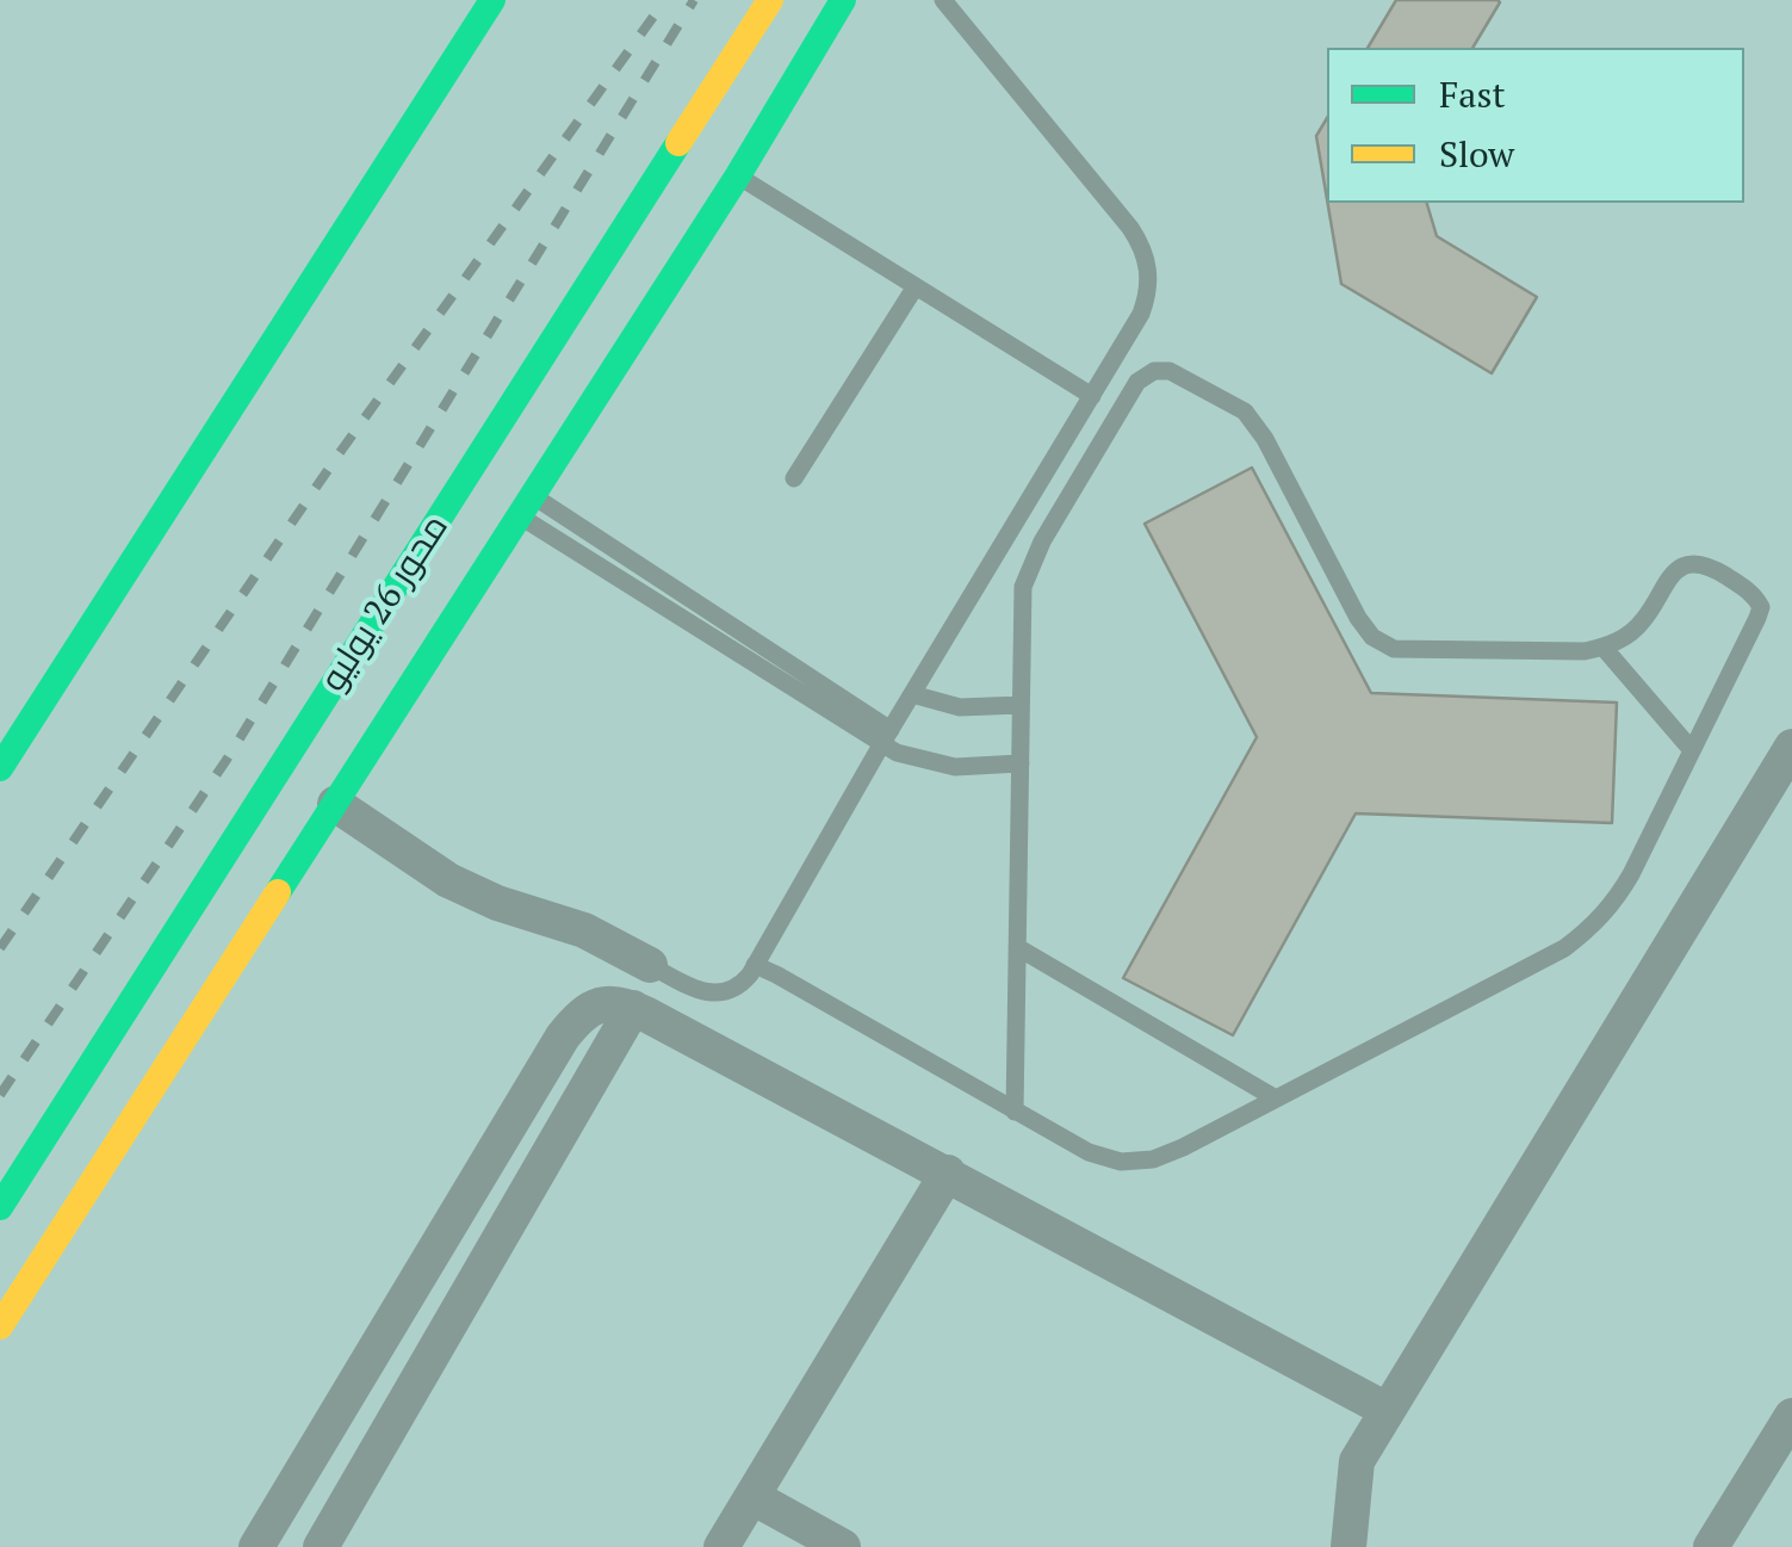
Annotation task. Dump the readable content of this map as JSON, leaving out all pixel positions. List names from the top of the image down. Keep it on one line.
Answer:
{"streets":{"main road":["محور 26 يوليو"]},"legend":["Fast","Slow"]}
